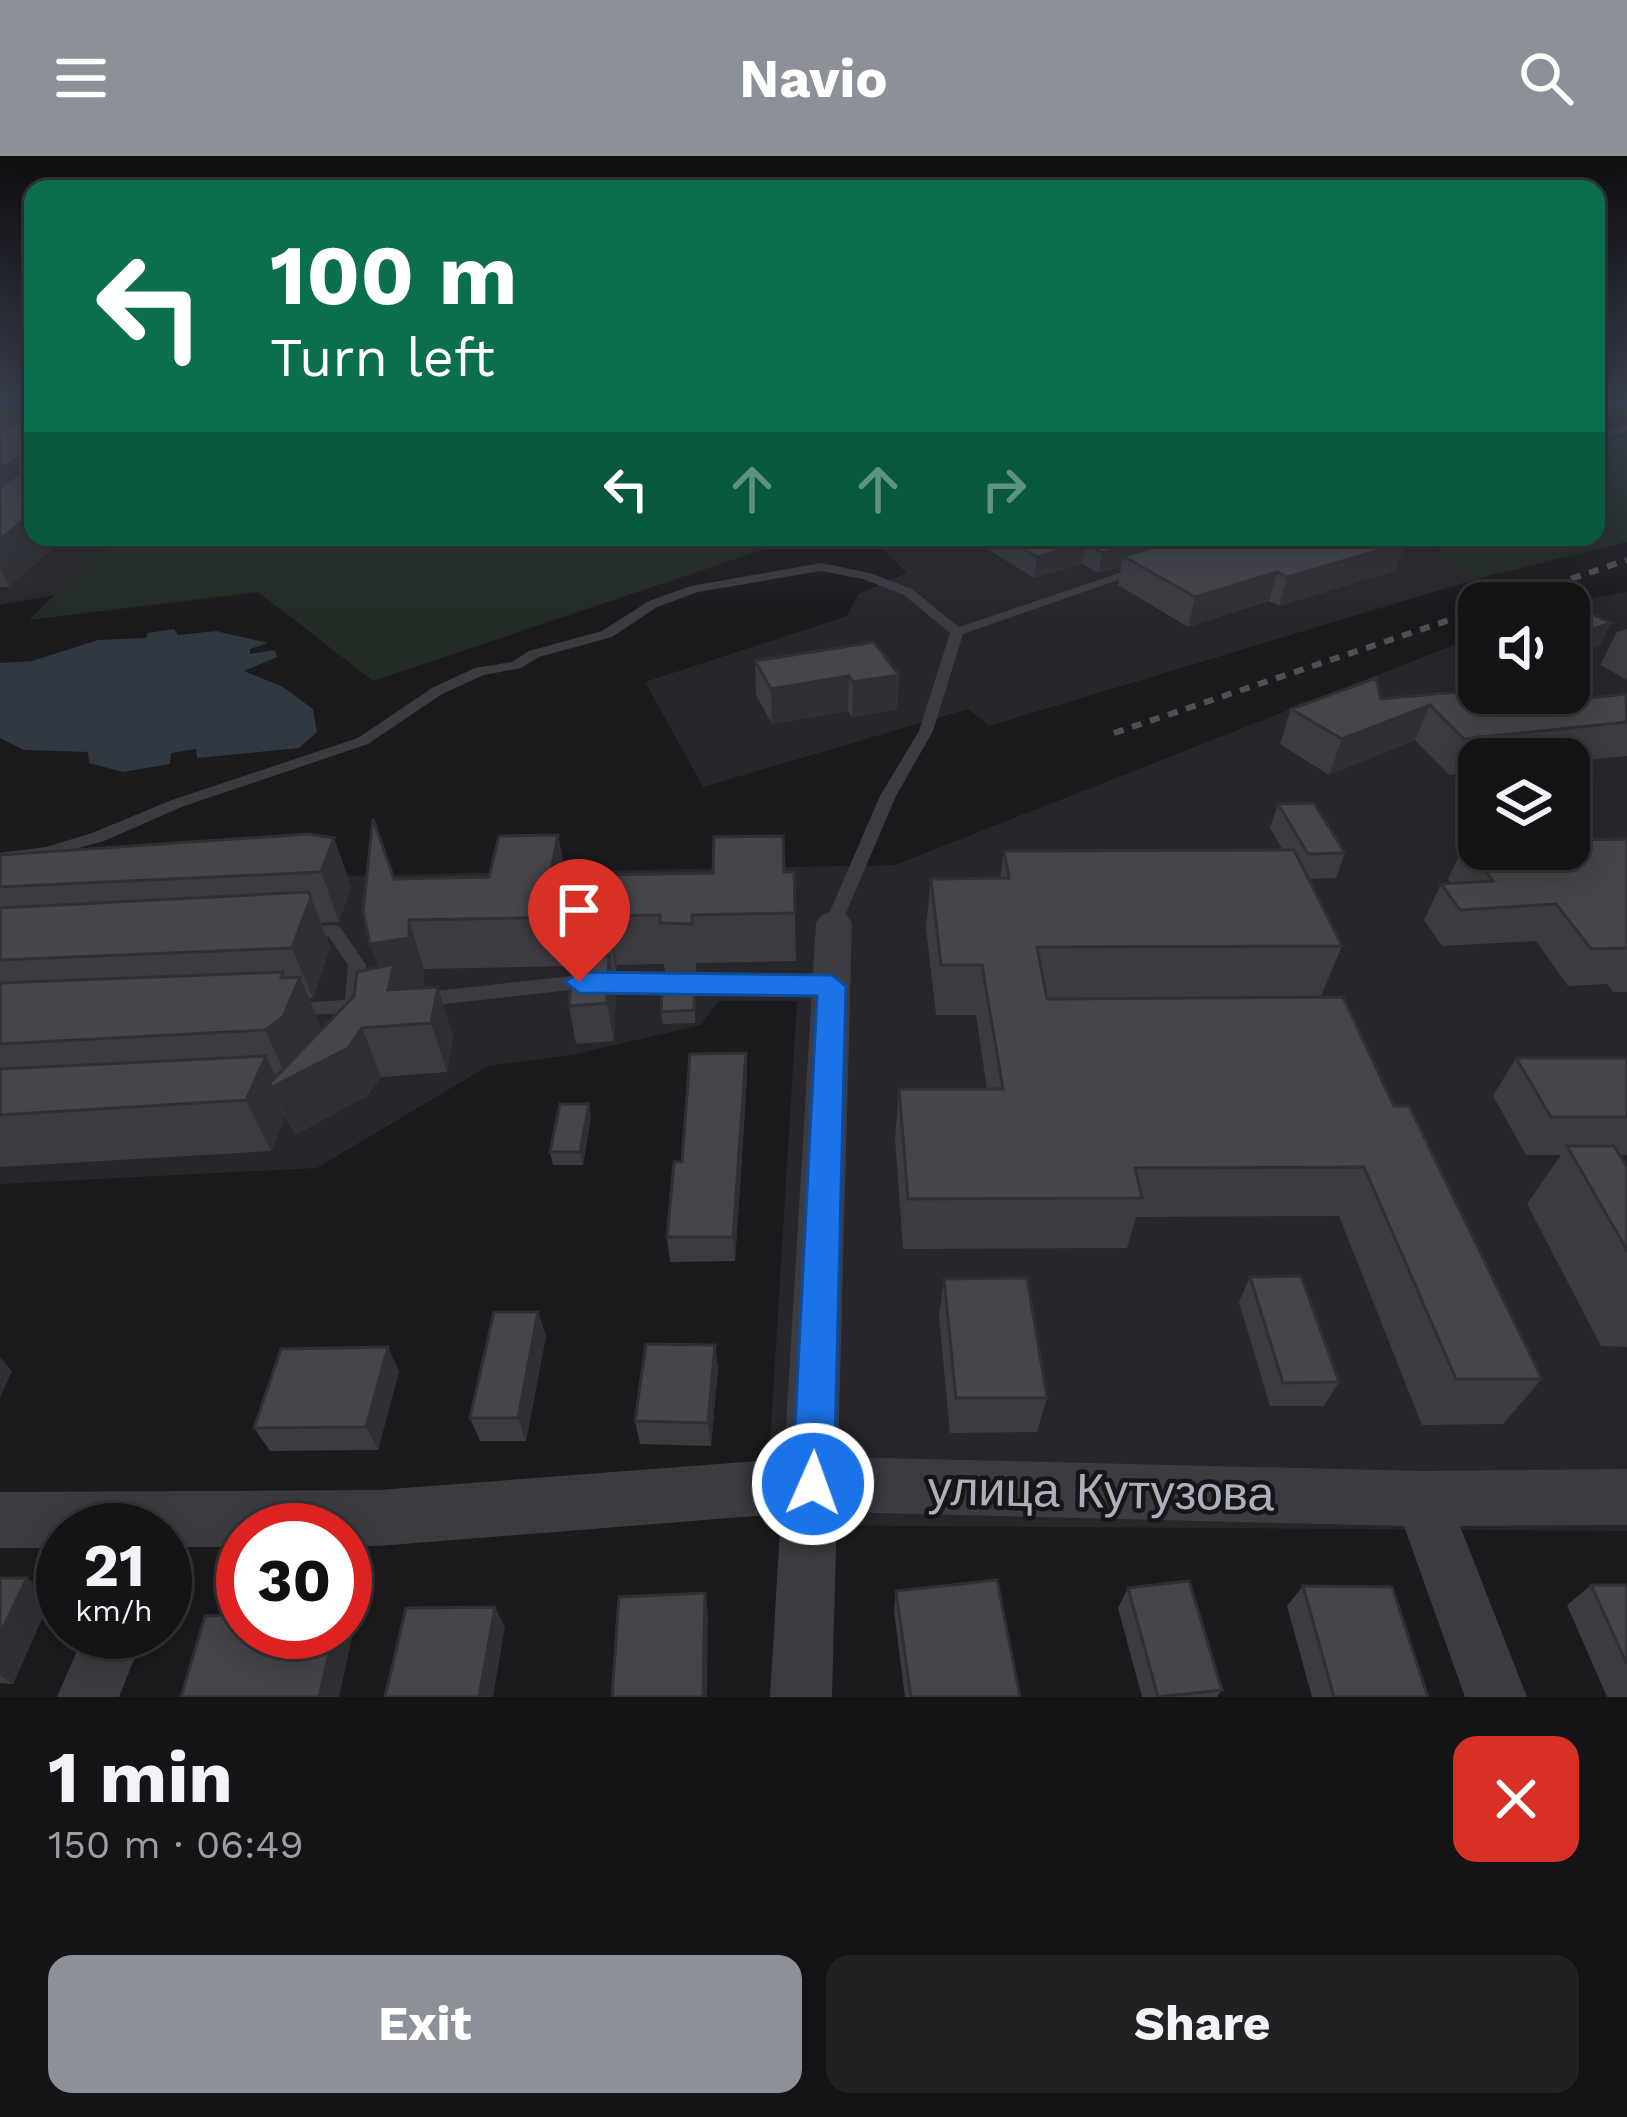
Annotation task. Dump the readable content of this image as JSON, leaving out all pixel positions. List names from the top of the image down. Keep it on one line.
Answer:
{"streets":{"street":["улица Кутузова"]},"page":{"header":"Navio","turn":["100 m","Turn left"],"speed":"21 km/h","limit":"30","heading":["1 min","150 m · 06:49"],"buttons":["Exit","Share"]}}
